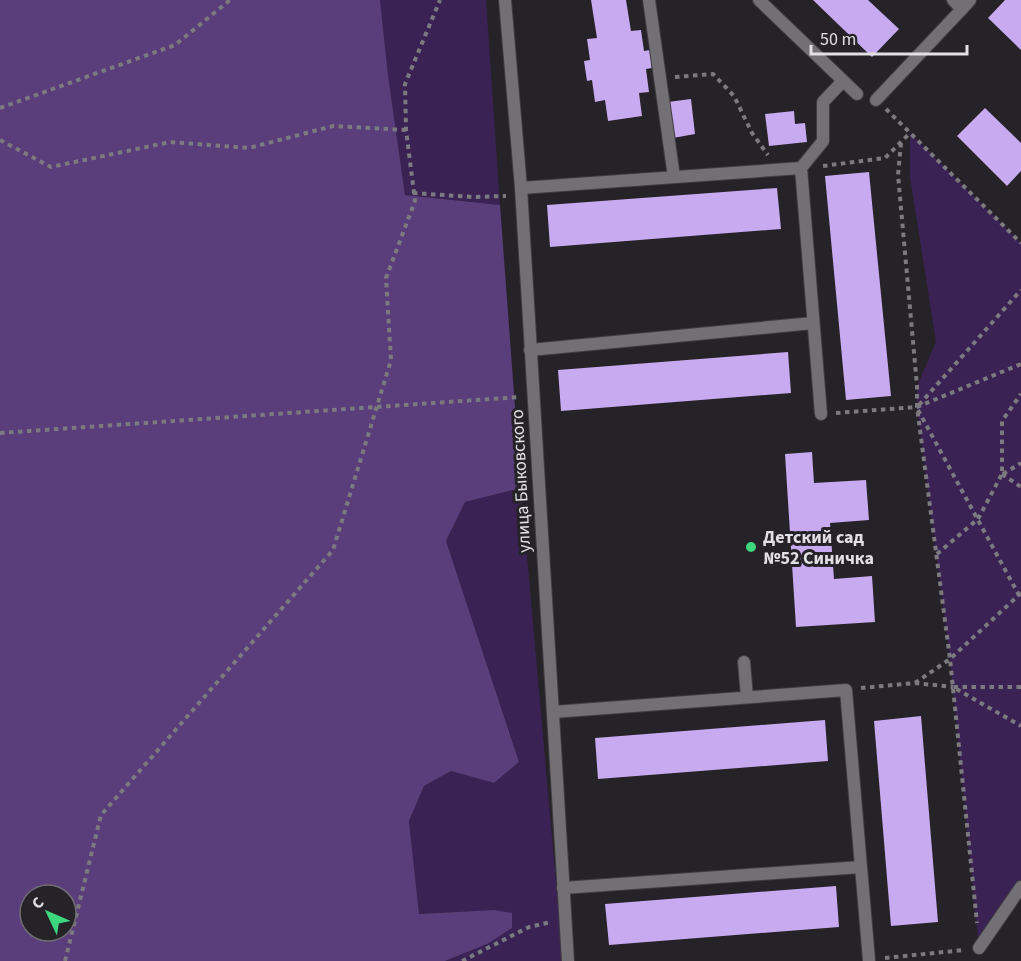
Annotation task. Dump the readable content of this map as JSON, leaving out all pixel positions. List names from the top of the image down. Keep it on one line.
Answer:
{"streets":{"street":["улица Быковского"]},"places":["Детский сад №52 Синичка"],"scale_bar":"50 m","north":"top left"}
